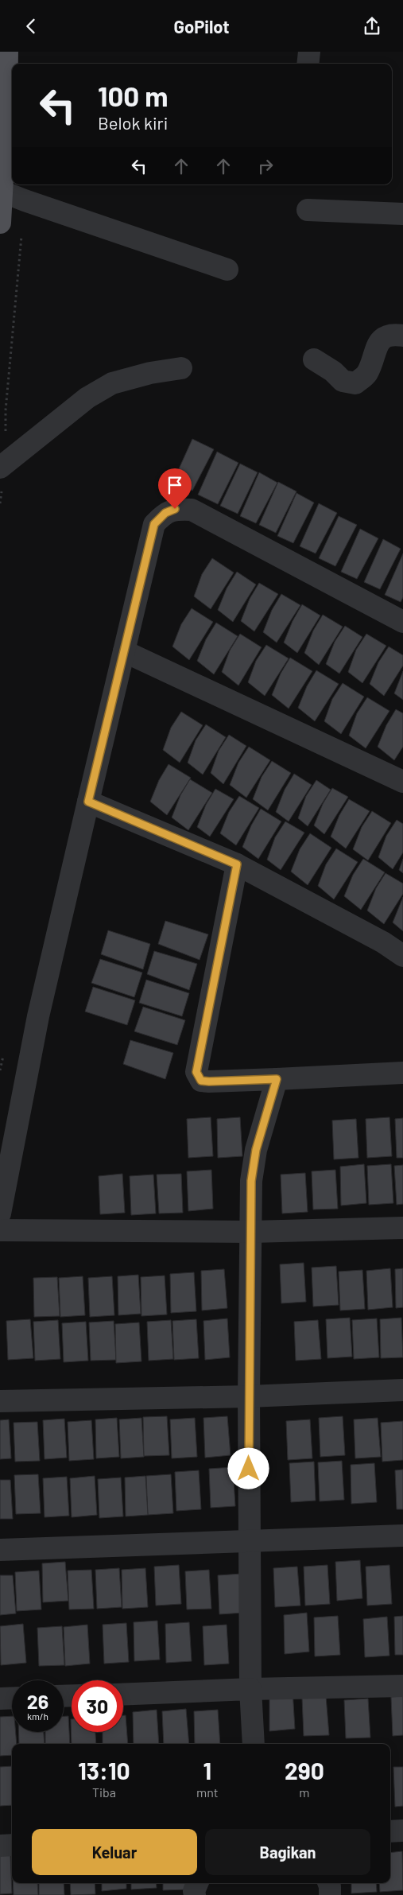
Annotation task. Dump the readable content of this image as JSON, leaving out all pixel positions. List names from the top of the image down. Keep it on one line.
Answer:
{"page":{"header":"GoPilot","turn":["100 m","Belok kiri"],"speed":"26 km/h","limit":"30","eta":["13:10","Tiba","1","mnt","290","m"],"buttons":["Keluar","Bagikan"]}}
